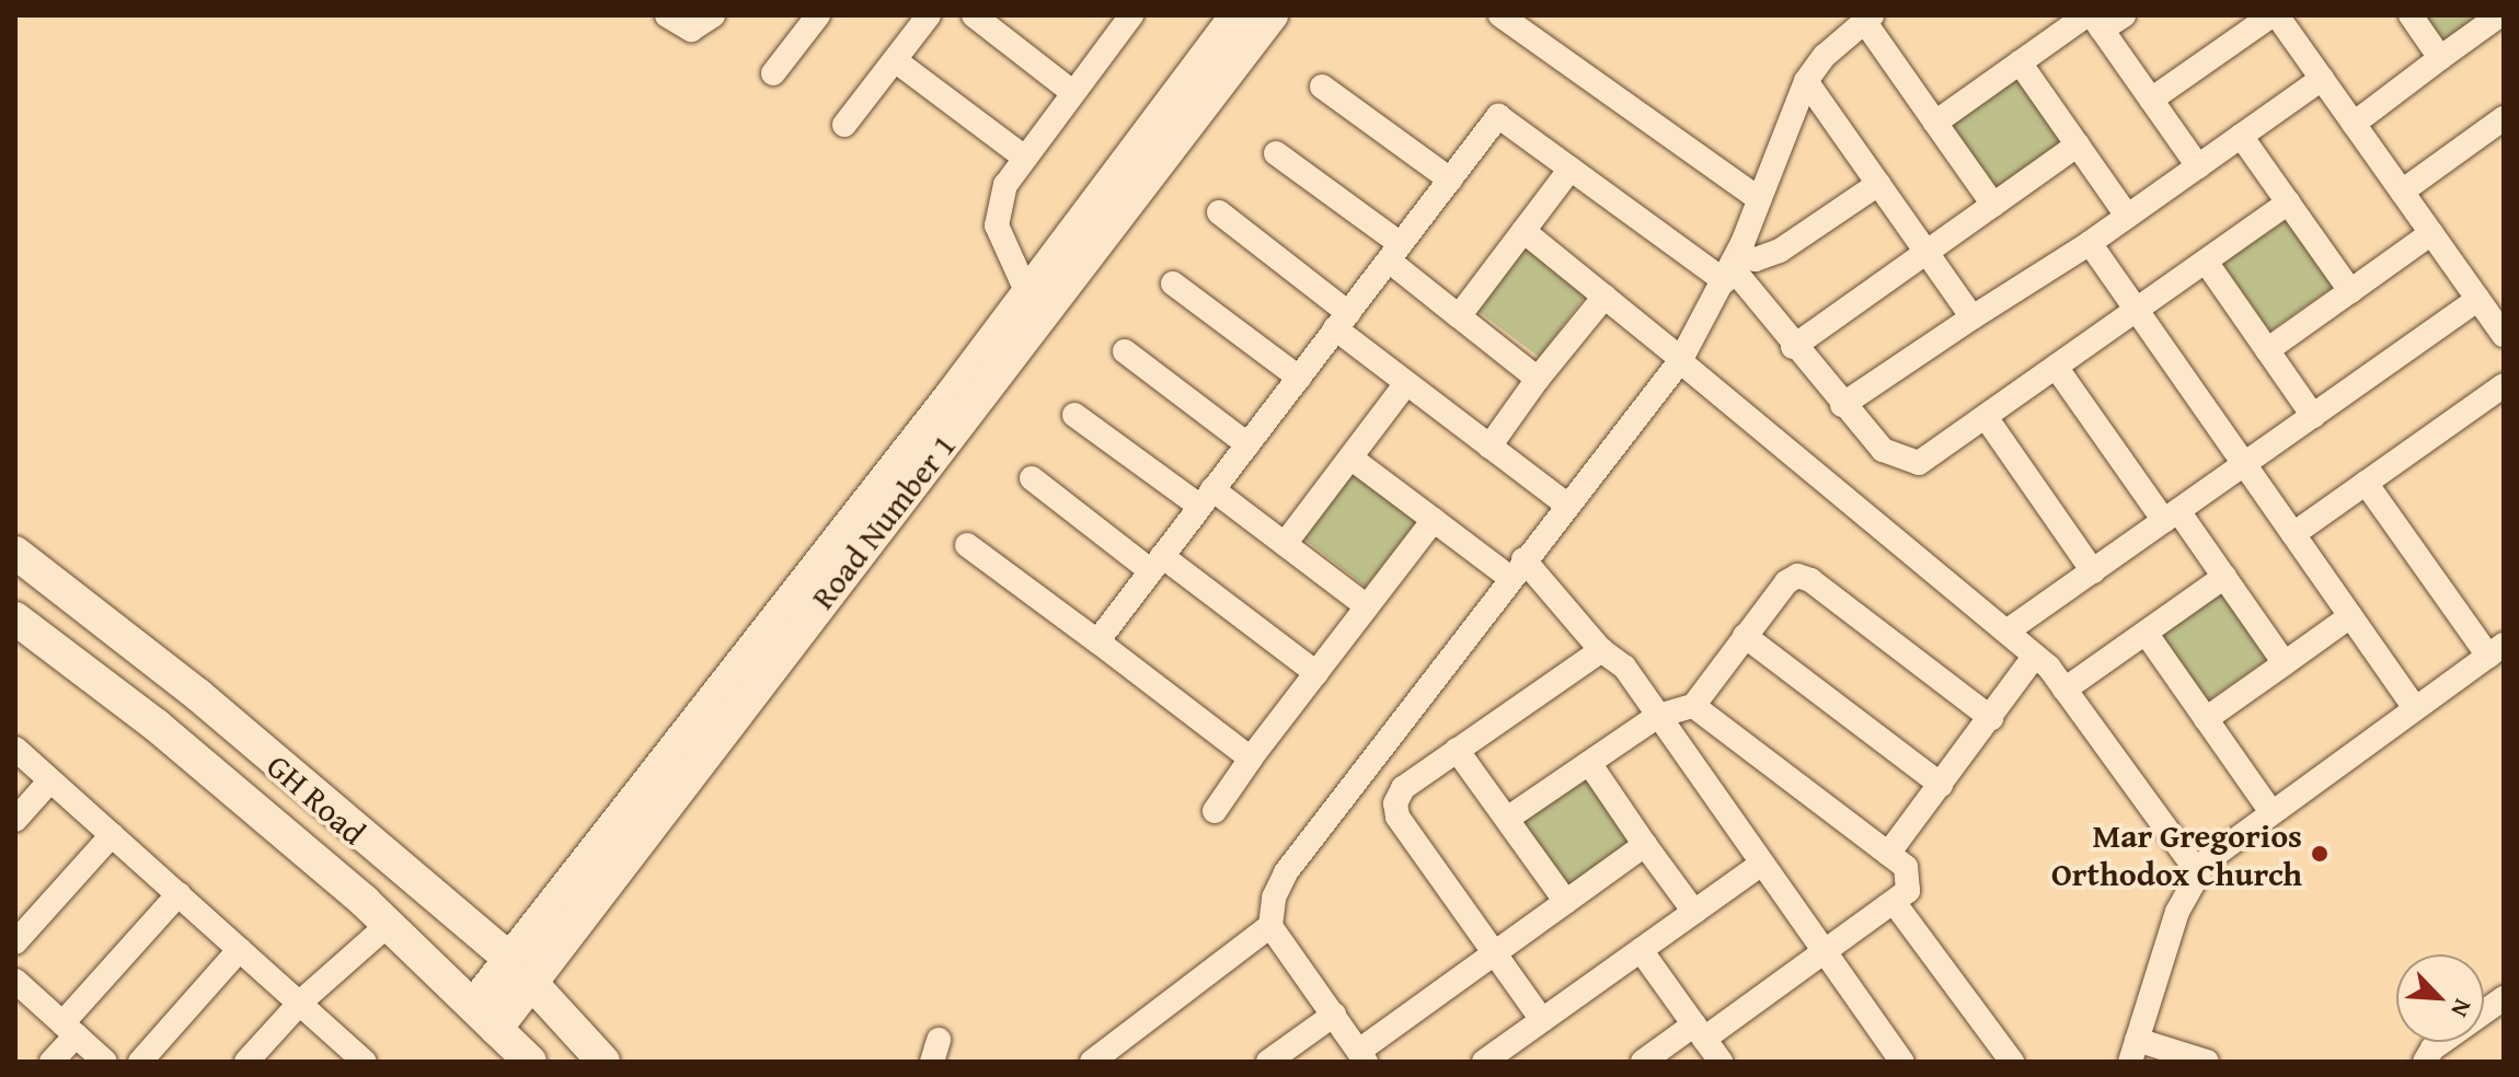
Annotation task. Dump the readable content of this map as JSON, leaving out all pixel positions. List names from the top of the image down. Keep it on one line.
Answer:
{"streets":{"street":["Road Number 1","GH Road"]},"crossings":[["Road Number 1","GH Road"]],"places":["Mar Gregorios Orthodox Church"],"north":"bottom right"}
